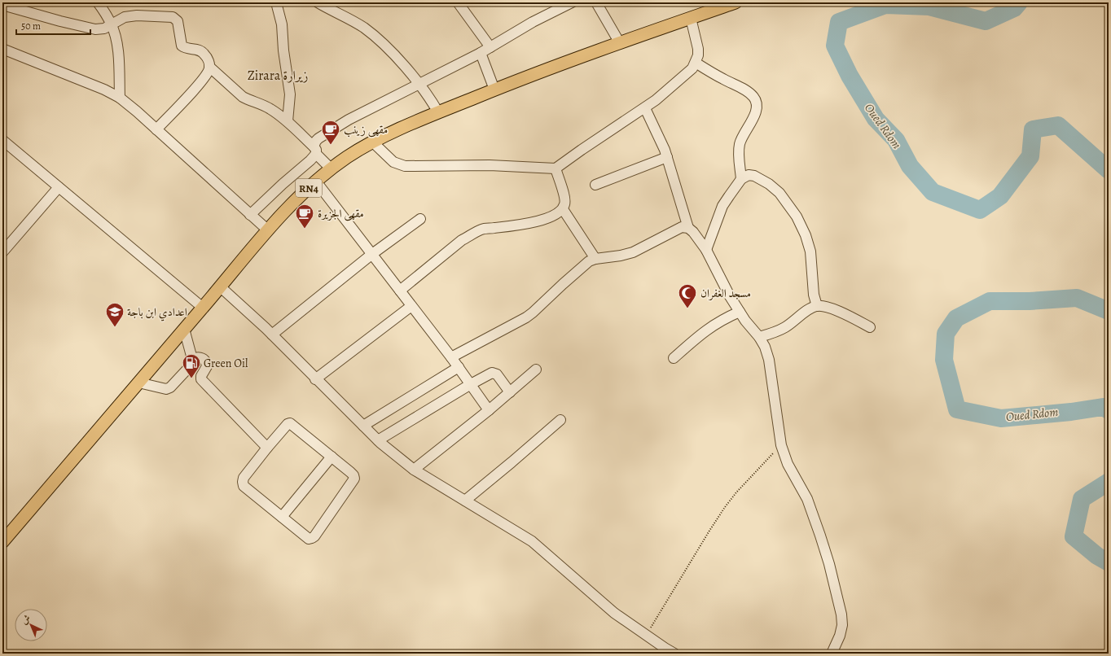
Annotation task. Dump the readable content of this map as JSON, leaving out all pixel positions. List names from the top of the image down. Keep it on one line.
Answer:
{"streets":{"main road":["RN4"]},"districts":["Zirara زيرارة"],"water":["Oued Rdom"],"places":{"cafe":["مقهى زينب","مقهى الجزيرة"],"mosque":["مسجد الغفران"],"school or university":["اعدادي ابن باجة"],"fuel station":["Green Oil"]},"scale_bar":"50 m","north":"top left"}
